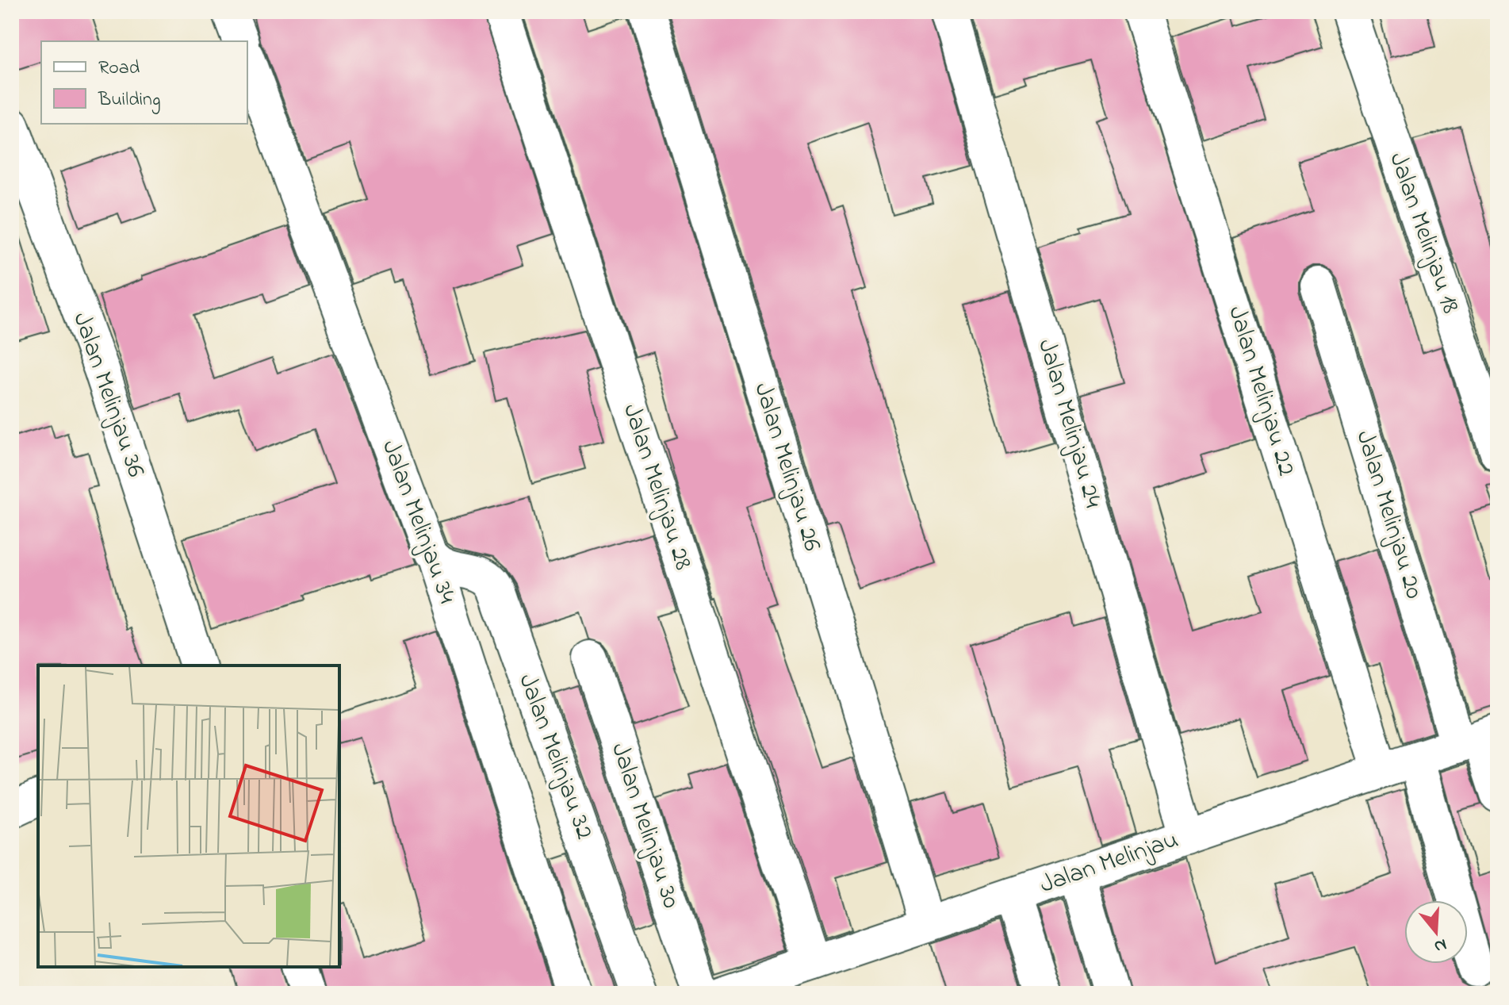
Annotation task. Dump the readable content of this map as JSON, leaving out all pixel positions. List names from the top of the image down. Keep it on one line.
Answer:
{"streets":{"street":["Jalan Melinjau 18","Jalan Melinjau 22","Jalan Melinjau 36","Jalan Melinjau 24","Jalan Melinjau 26","Jalan Melinjau 28","Jalan Melinjau 20","Jalan Melinjau 34","Jalan Melinjau 32","Jalan Melinjau 30","Jalan Melinjau"]},"crossings":[["Jalan Melinjau 22","Jalan Melinjau"],["Jalan Melinjau 24","Jalan Melinjau"],["Jalan Melinjau 26","Jalan Melinjau"],["Jalan Melinjau 28","Jalan Melinjau"],["Jalan Melinjau 20","Jalan Melinjau"],["Jalan Melinjau 34","Jalan Melinjau 32"]],"legend":["Road","Building"],"north":"bottom"}
